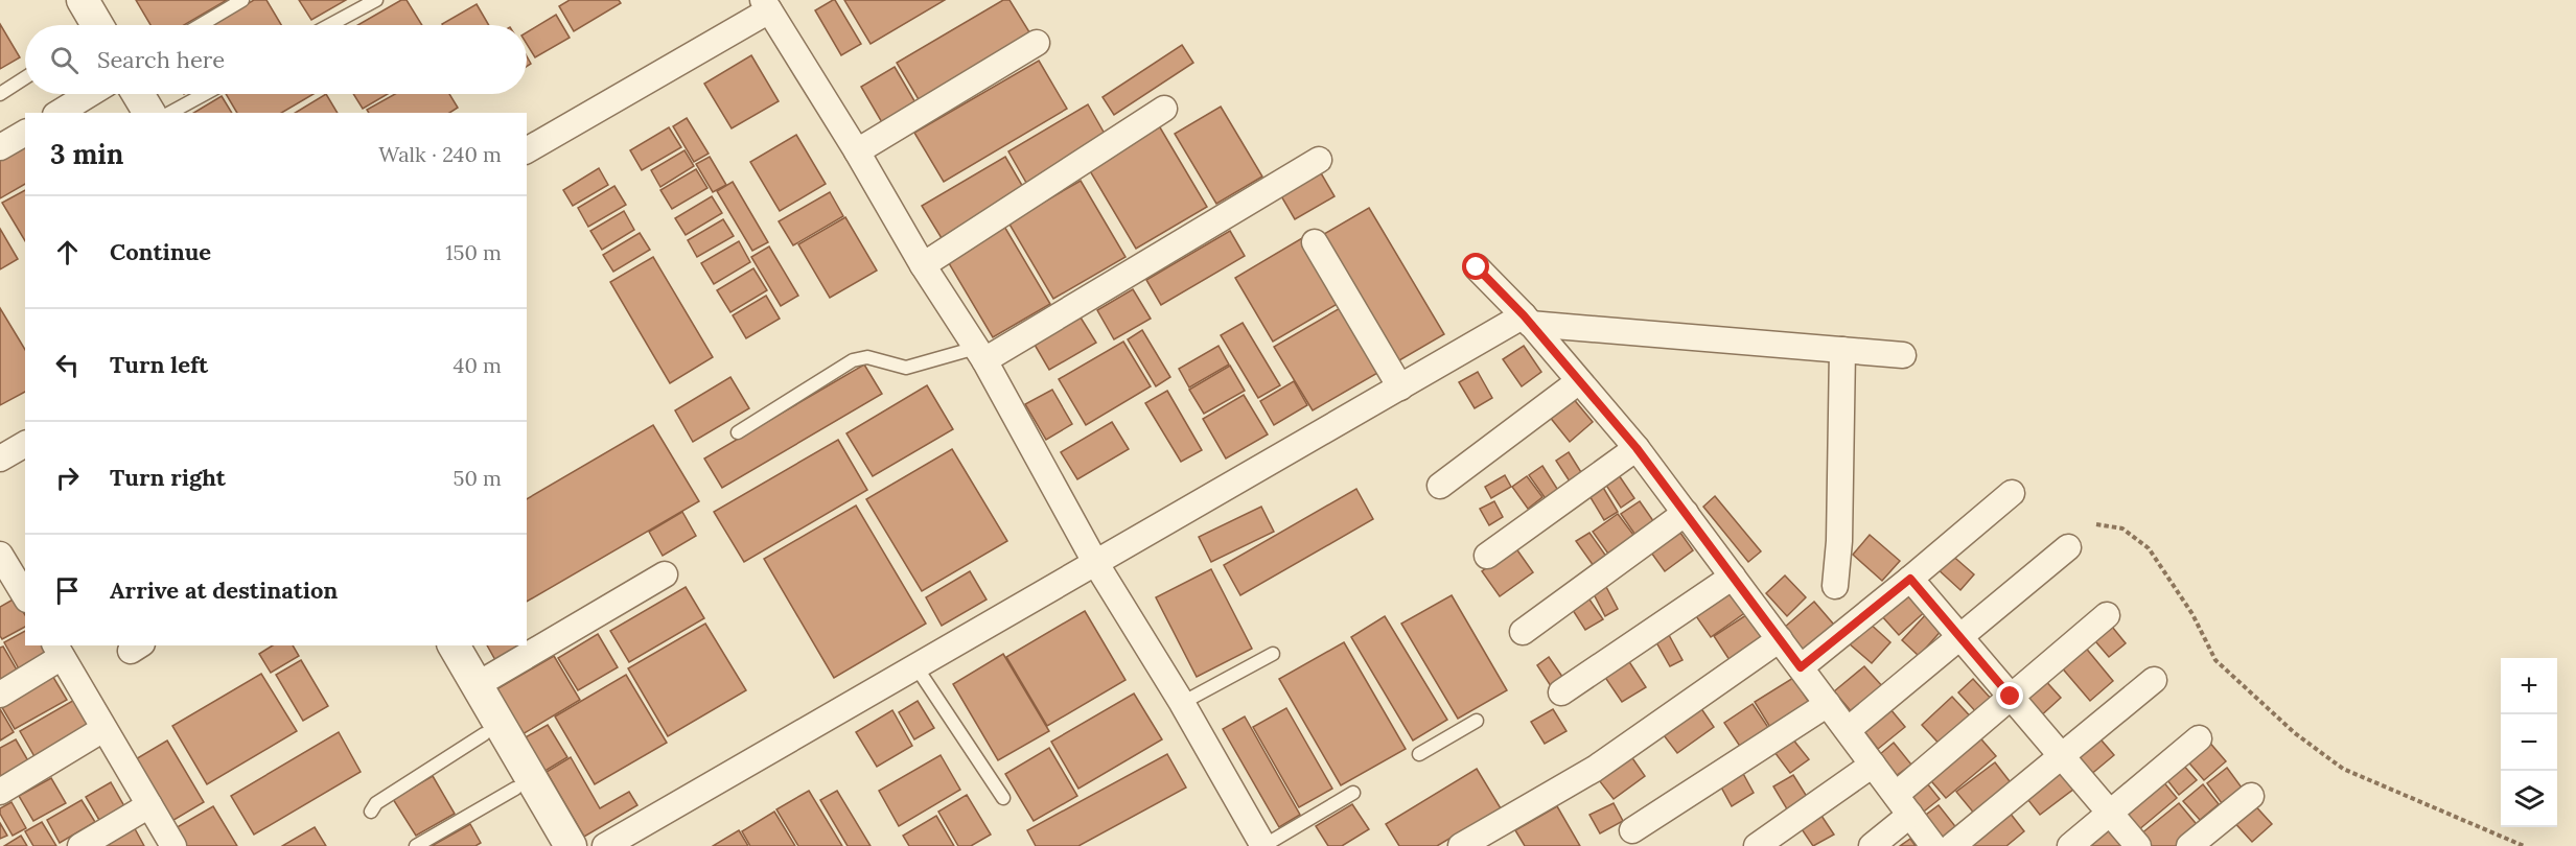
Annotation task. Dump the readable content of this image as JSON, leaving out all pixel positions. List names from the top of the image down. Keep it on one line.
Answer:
{"page":{"search":"Search here","heading":["3 min","Walk · 240 m"],"list":[["Continue","150 m"],["Turn left","40 m"],["Turn right","50 m"],"Arrive at destination"],"map_buttons":["+","−"]}}
